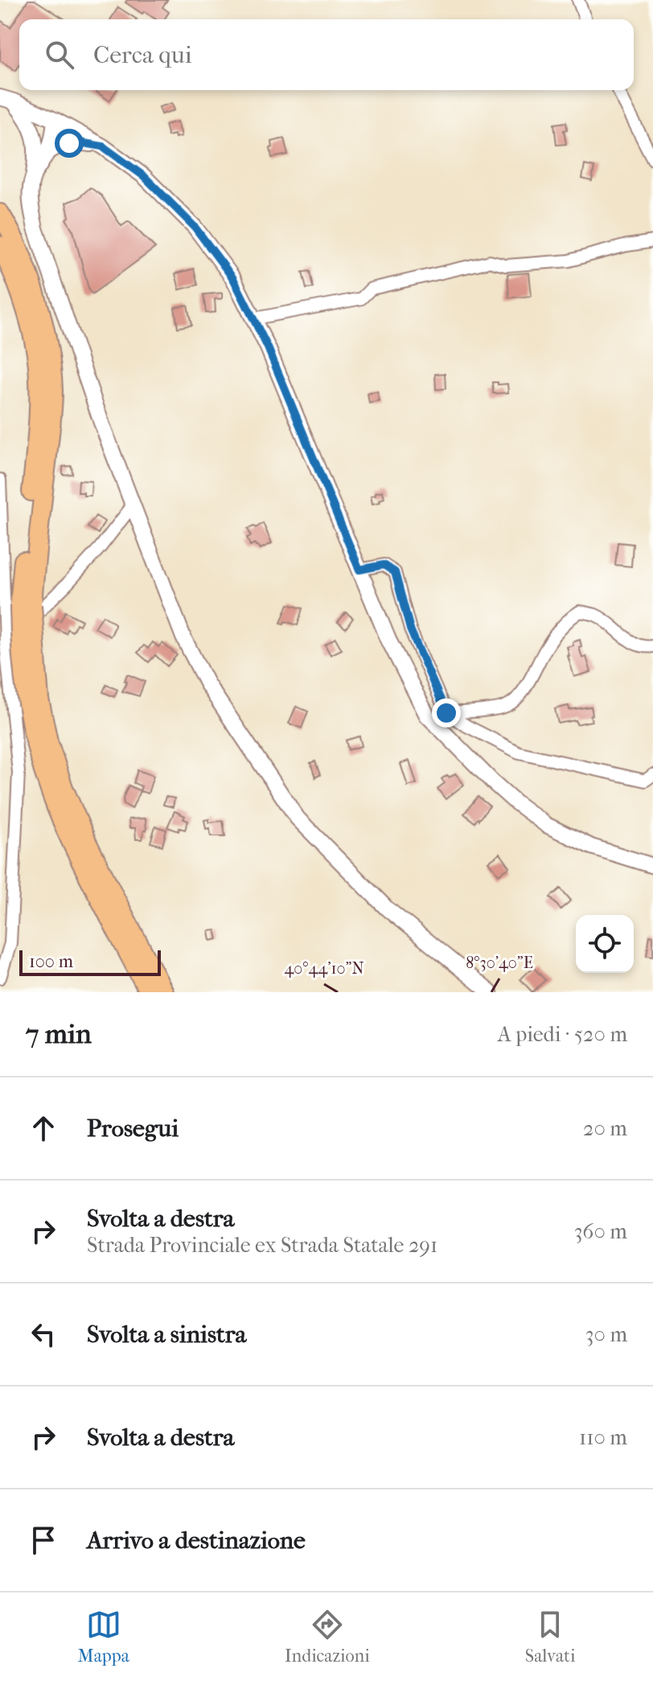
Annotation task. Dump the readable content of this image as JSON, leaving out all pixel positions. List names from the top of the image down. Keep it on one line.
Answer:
{"scale_bar":"100 m","page":{"search":"Cerca qui","scale":"100 m","heading":["7 min","A piedi · 520 m"],"list":[["Prosegui","20 m"],["Svolta a destra","Strada Provinciale ex Strada Statale 291","360 m"],["Svolta a sinistra","30 m"],["Svolta a destra","110 m"],"Arrivo a destinazione"],"nav":["Mappa","Indicazioni","Salvati"]},"coordinates":["8°30'40\"E","40°44'10\"N"]}
